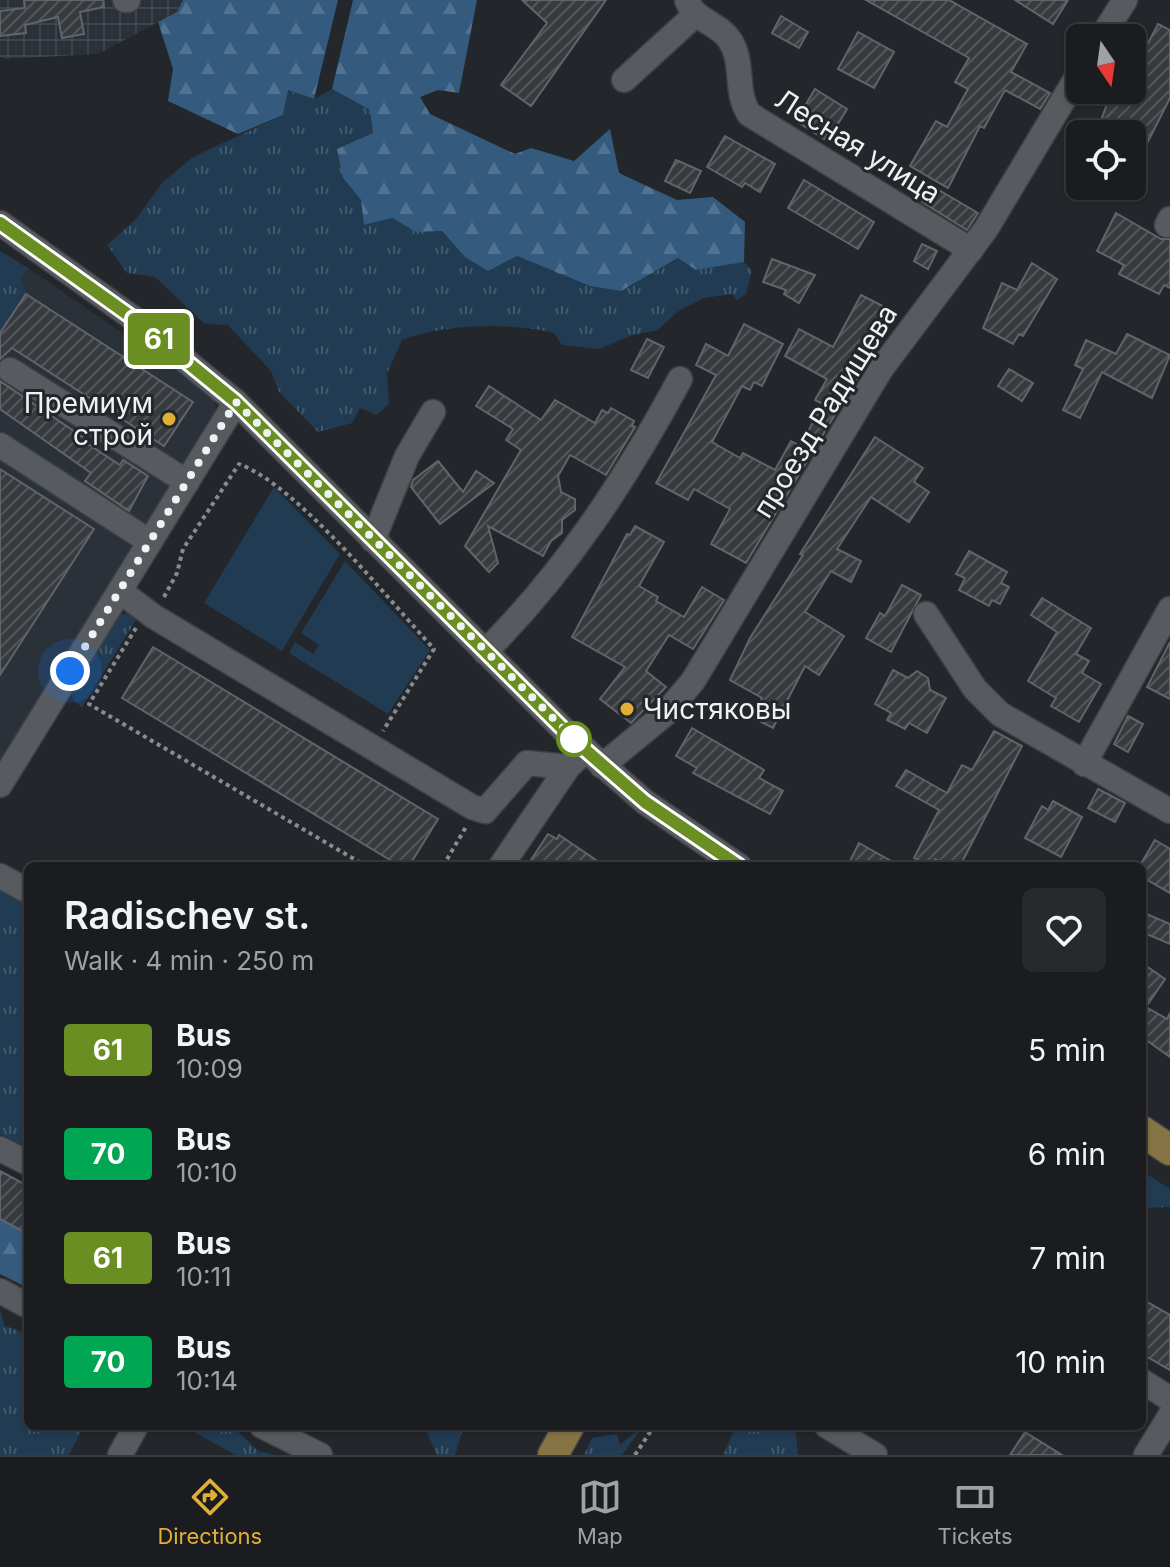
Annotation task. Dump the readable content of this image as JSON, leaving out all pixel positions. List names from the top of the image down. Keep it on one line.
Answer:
{"streets":{"street":["Лесная улица","проезд Радищева"]},"crossings":[["Лесная улица","проезд Радищева"]],"places":["Премиум строй","Чистяковы"],"lines":["bus line 61"],"north":"bottom","page":{"on_map":"61","heading":["Radischev st.","Walk · 4 min · 250 m"],"list":[{"mark":"61","name":"Bus","note":"10:09","value":"5 min"},{"mark":"70","name":"Bus","note":"10:10","value":"6 min"},{"mark":"61","name":"Bus","note":"10:11","value":"7 min"},{"mark":"70","name":"Bus","note":"10:14","value":"10 min"}],"tabs":["Directions","Map","Tickets"]}}
